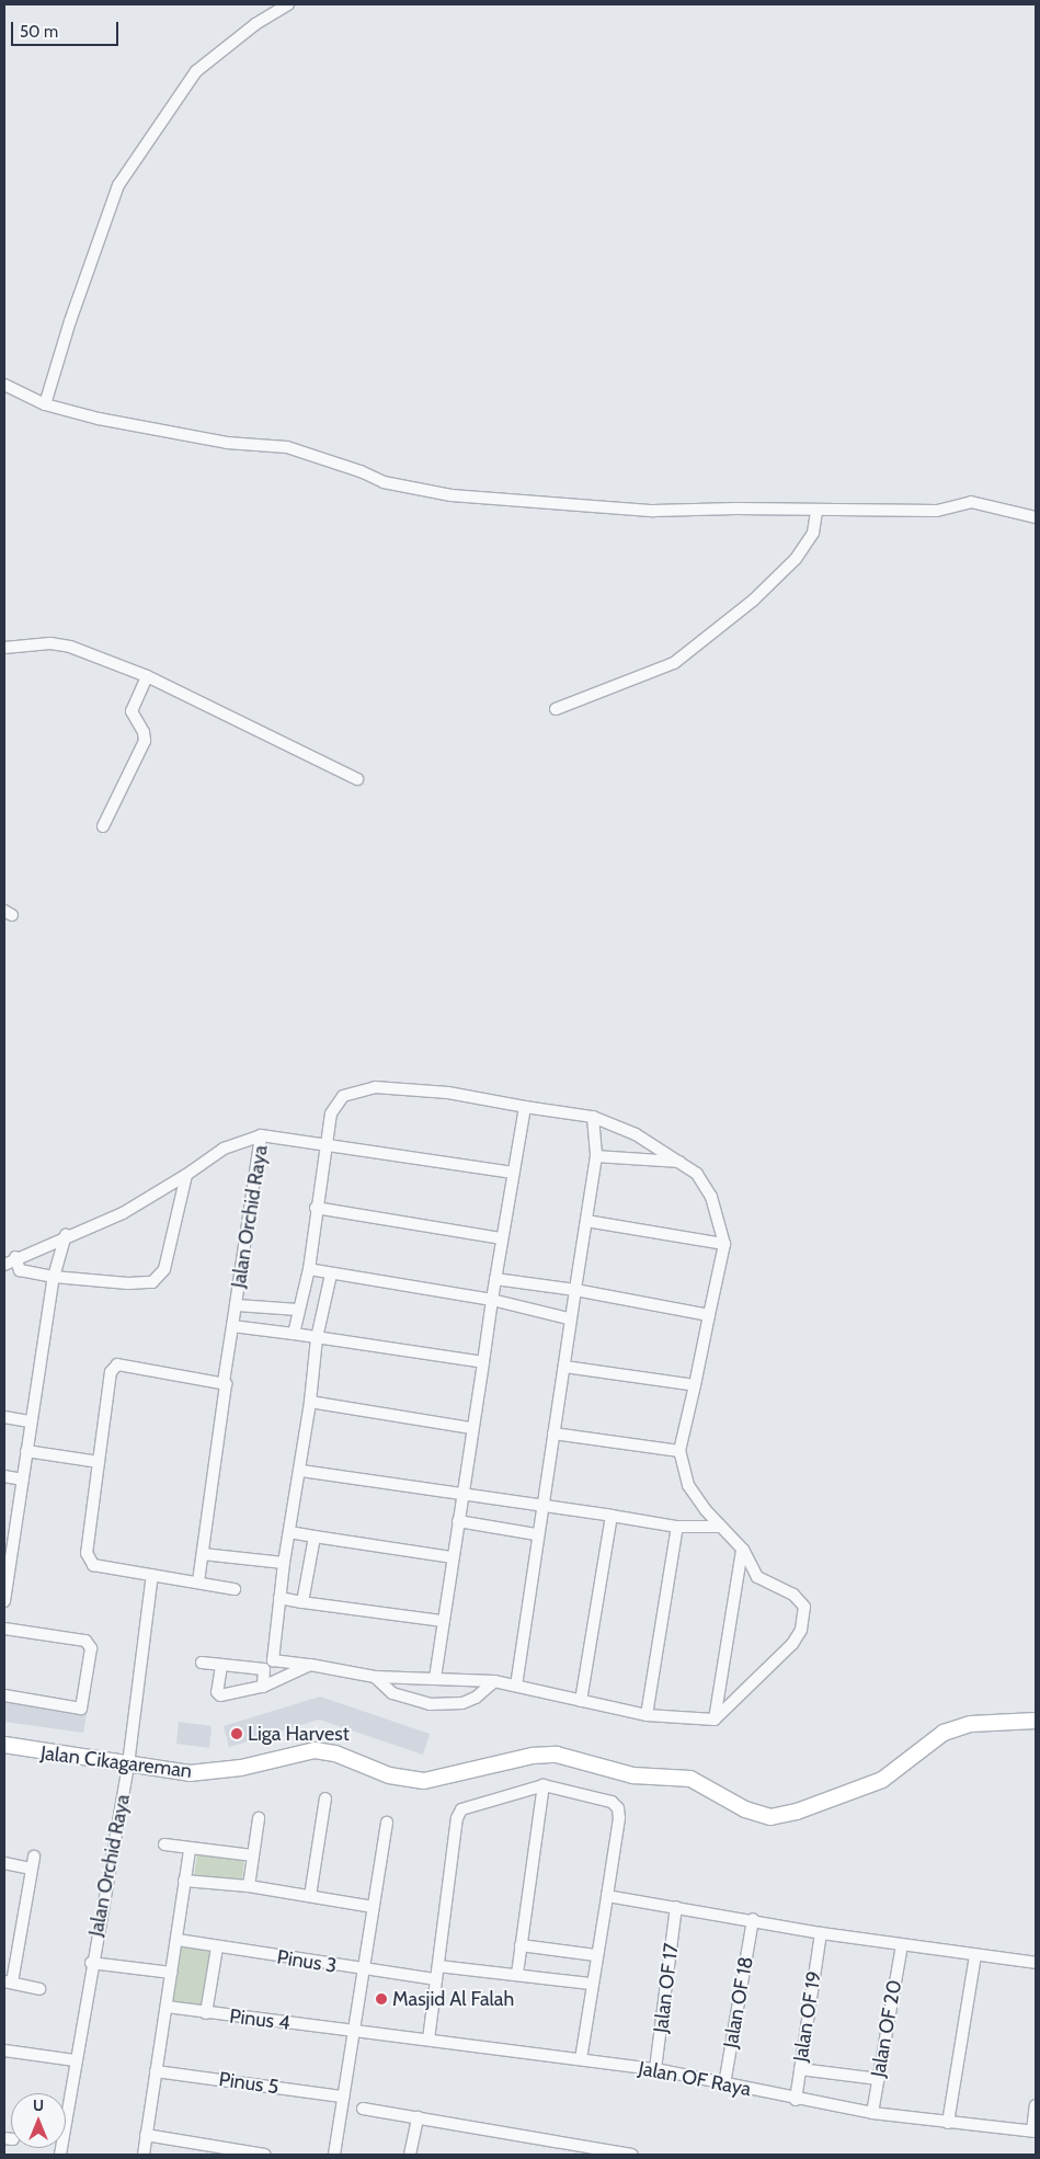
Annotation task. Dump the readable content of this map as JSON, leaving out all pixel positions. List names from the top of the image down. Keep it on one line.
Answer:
{"streets":{"street":["Jalan Orchid Raya","Jalan Cikagareman","Pinus 3","Jalan OF 17","Jalan OF 18","Jalan OF 19","Pinus 4","Jalan OF 20","Jalan OF Raya","Pinus 5"]},"crossings":[["Jalan Orchid Raya","Jalan Cikagareman"],["Jalan OF 17","Jalan OF Raya"],["Jalan OF 18","Jalan OF Raya"],["Jalan OF 19","Jalan OF Raya"],["Pinus 4","Jalan OF Raya"],["Jalan OF 20","Jalan OF Raya"]],"places":["Liga Harvest","Masjid Al Falah"],"scale_bar":"50 m","north":"top"}
